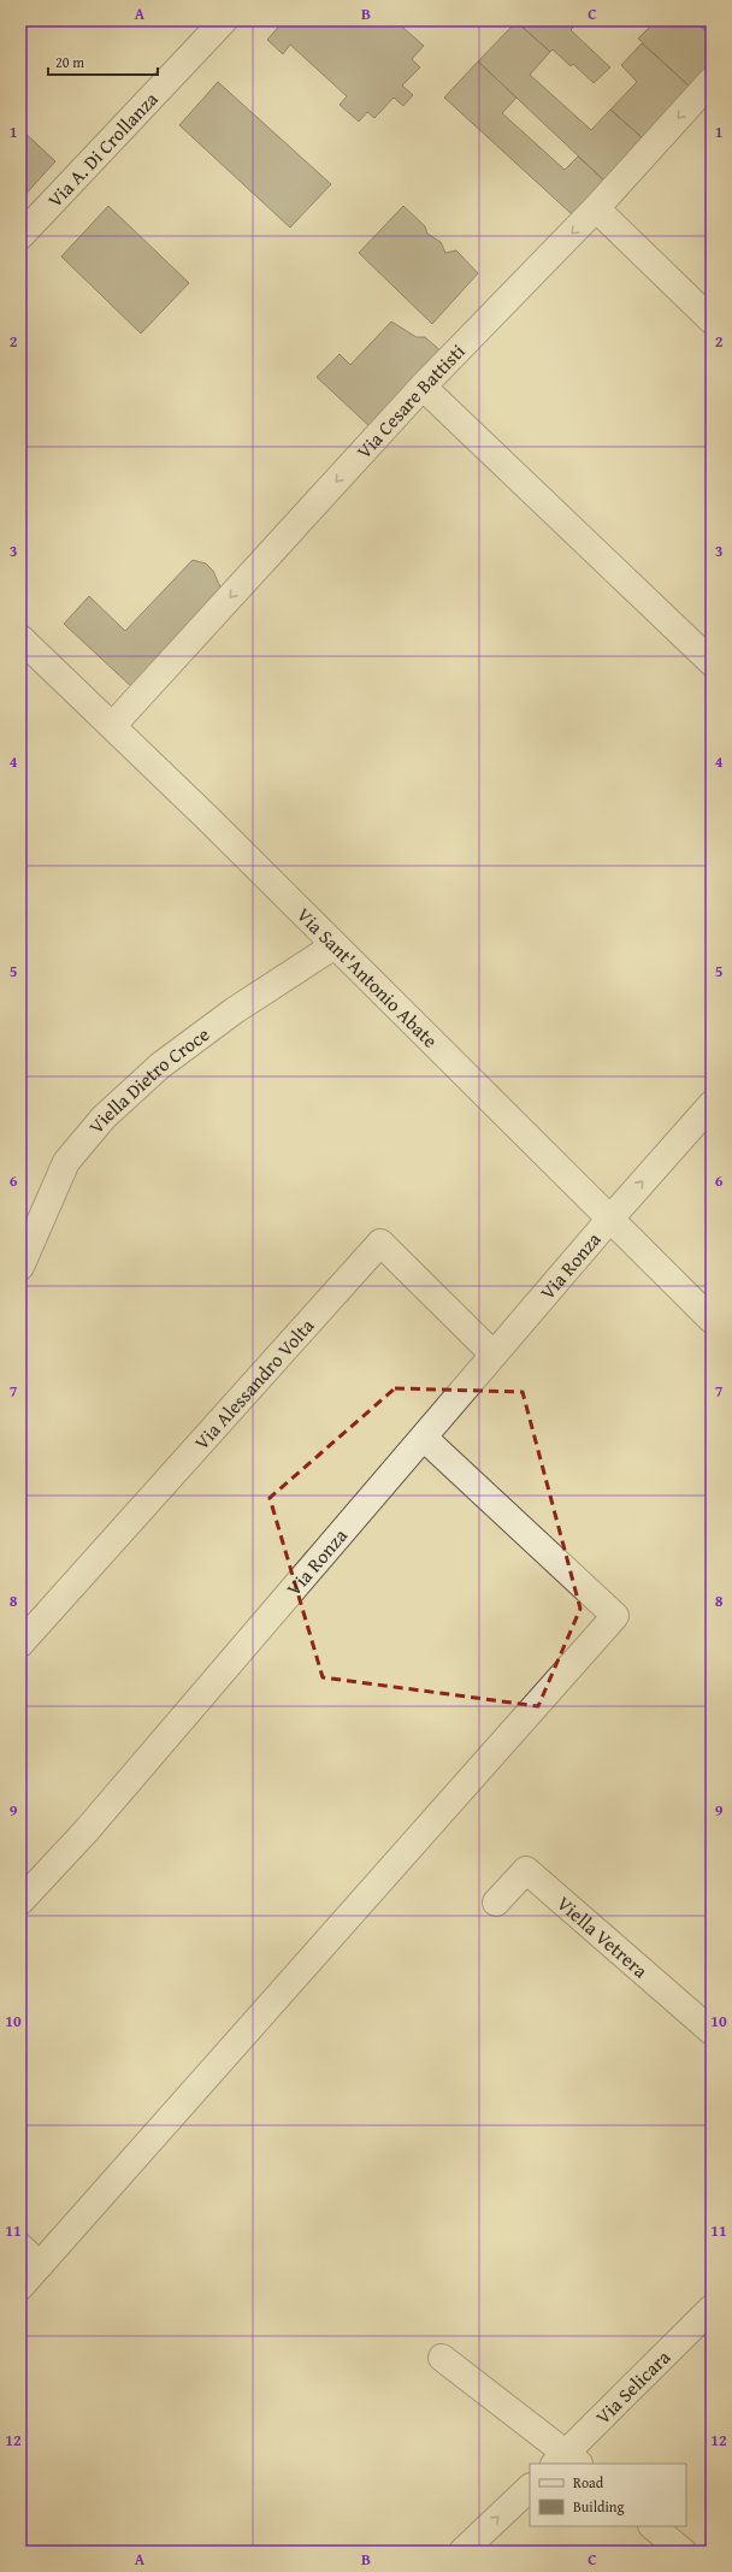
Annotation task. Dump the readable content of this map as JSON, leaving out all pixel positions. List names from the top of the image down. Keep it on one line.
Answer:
{"streets":{"street":["Via A. Di Crollanza","Via Cesare Battisti","Via Sant'Antonio Abate","Viella Dietro Croce","Via Ronza","Via Alessandro Volta","Viella Vetrera","Via Selicara"]},"crossings":[["Via Cesare Battisti","Via Sant'Antonio Abate"],["Via Sant'Antonio Abate","Viella Dietro Croce"],["Via Sant'Antonio Abate","Via Ronza"],["Via Ronza","Via Alessandro Volta"]],"one_way":["Via Cesare Battisti"],"legend":["Road","Building"],"scale_bar":"20 m","grid":{"columns":["A","B","C"],"rows":["1","2","3","4","5","6","7","8","9","10","11","12"]}}
